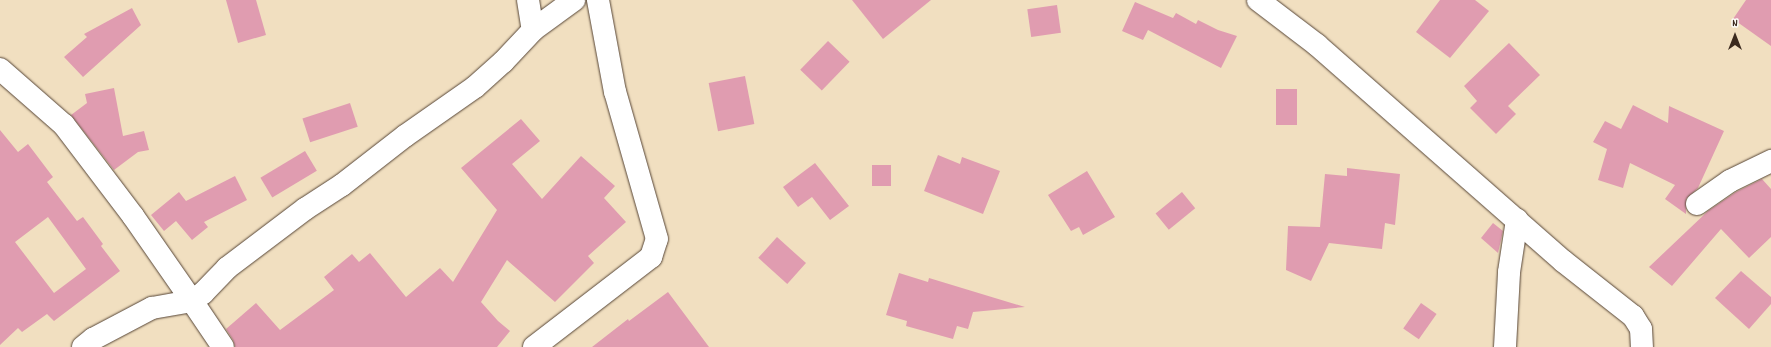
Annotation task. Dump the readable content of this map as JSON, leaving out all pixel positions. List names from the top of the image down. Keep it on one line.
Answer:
{"north":"top"}
